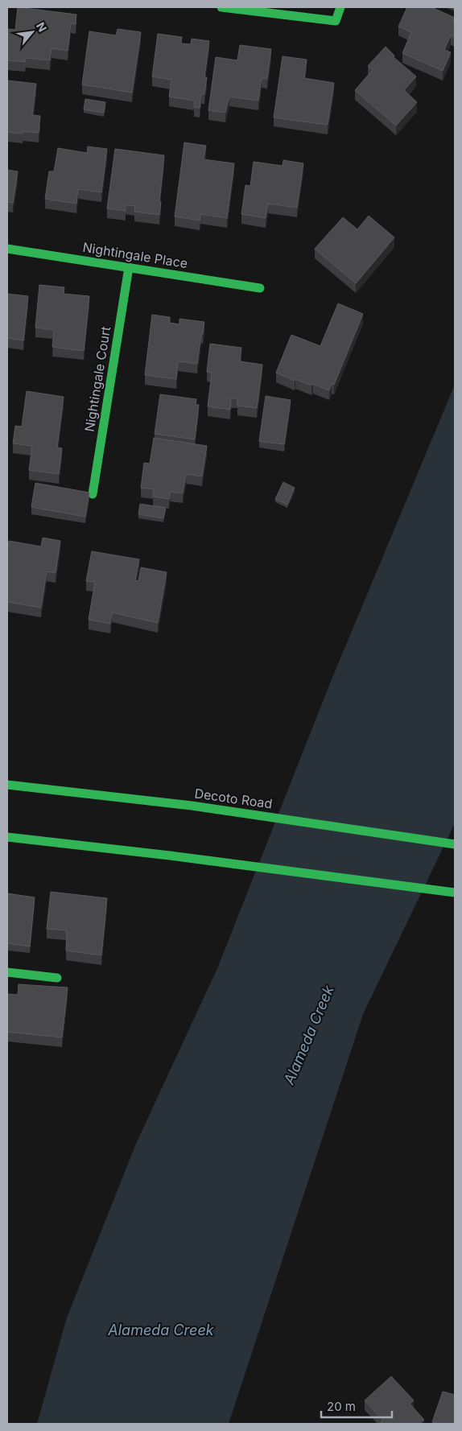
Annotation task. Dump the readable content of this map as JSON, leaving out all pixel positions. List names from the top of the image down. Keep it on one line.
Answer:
{"streets":{"main road":["Nightingale Place","Nightingale Court","Decoto Road"]},"crossings":[["Nightingale Place","Nightingale Court"]],"water":["Alameda Creek"],"scale_bar":"20 m","north":"top right"}
